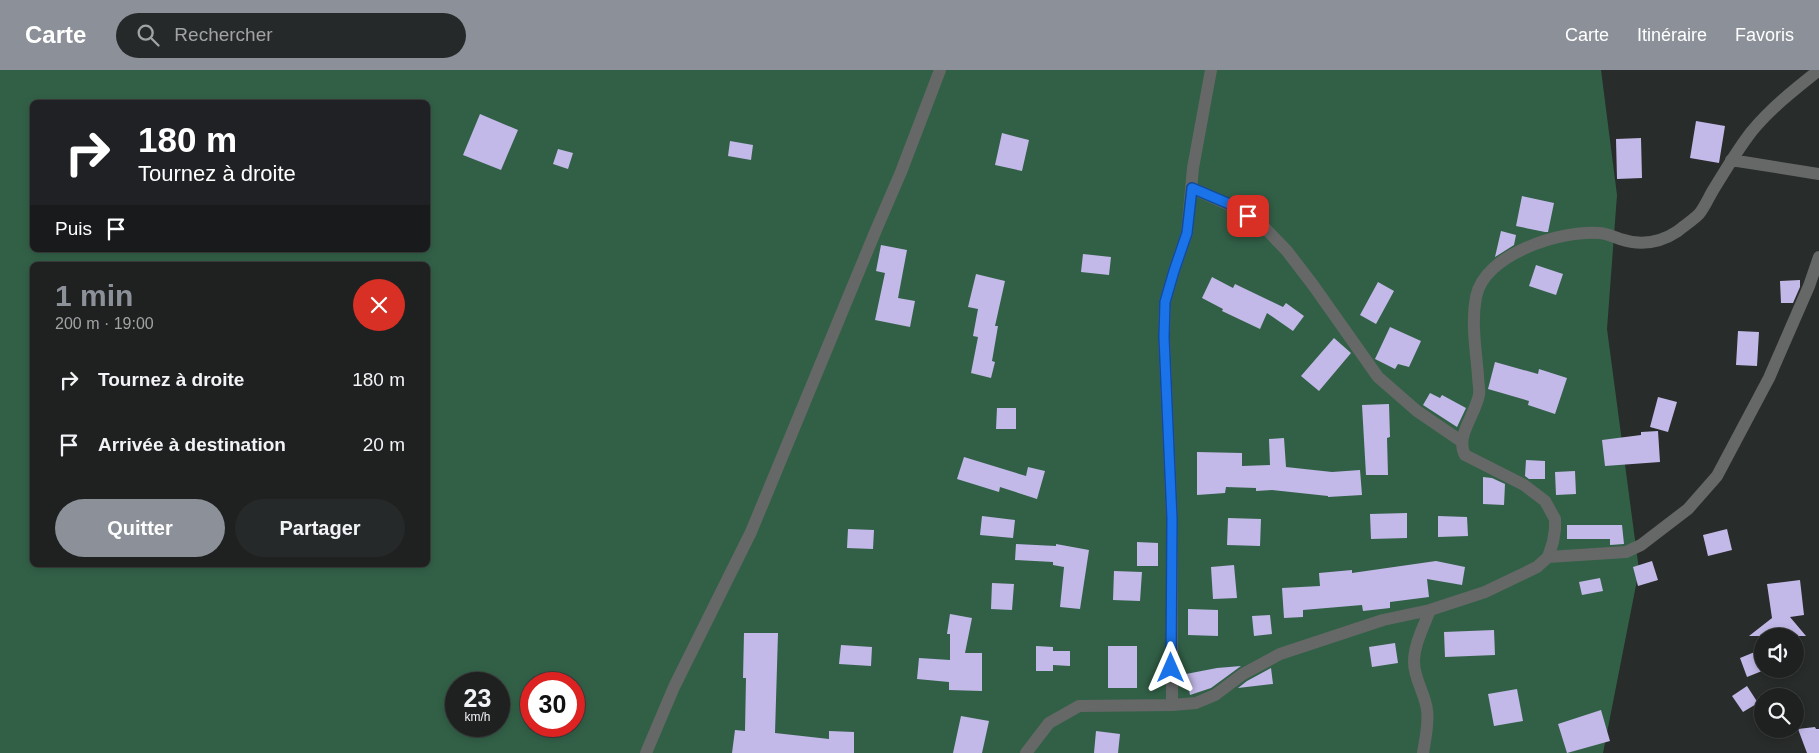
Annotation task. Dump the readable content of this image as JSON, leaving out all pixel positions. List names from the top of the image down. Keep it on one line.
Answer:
{"page":{"header":"Carte","search":"Rechercher","nav":["Carte","Itinéraire","Favoris"],"turn":["180 m","Tournez à droite"],"then":"Puis","heading":["1 min","200 m · 19:00"],"list":[{"name":"Tournez à droite","value":"180 m"},{"name":"Arrivée à destination","value":"20 m"}],"buttons":["Quitter","Partager"],"speed":"23 km/h","limit":"30"}}
